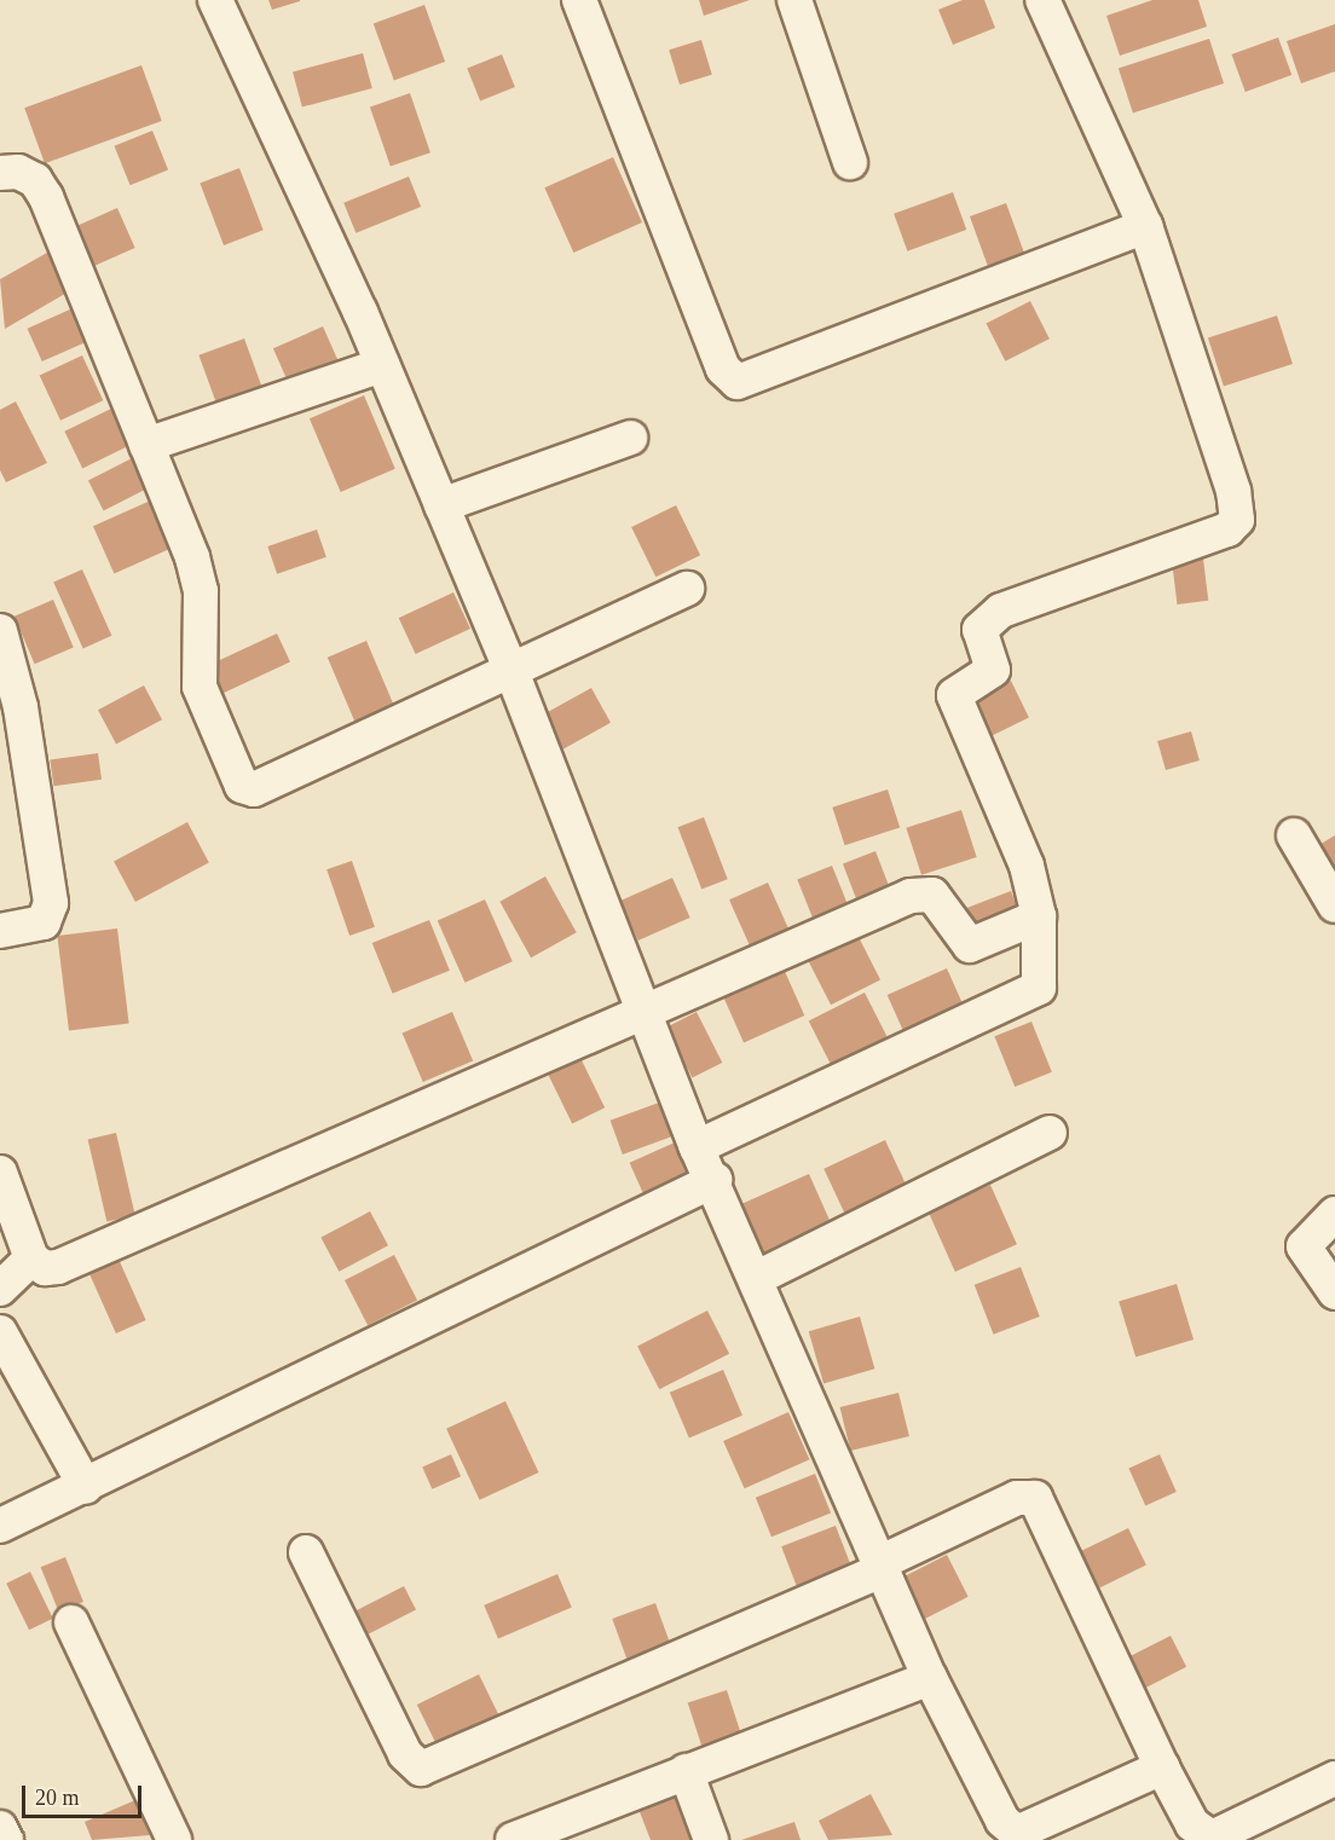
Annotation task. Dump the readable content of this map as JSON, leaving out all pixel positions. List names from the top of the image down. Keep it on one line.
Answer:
{"scale_bar":"20 m"}
